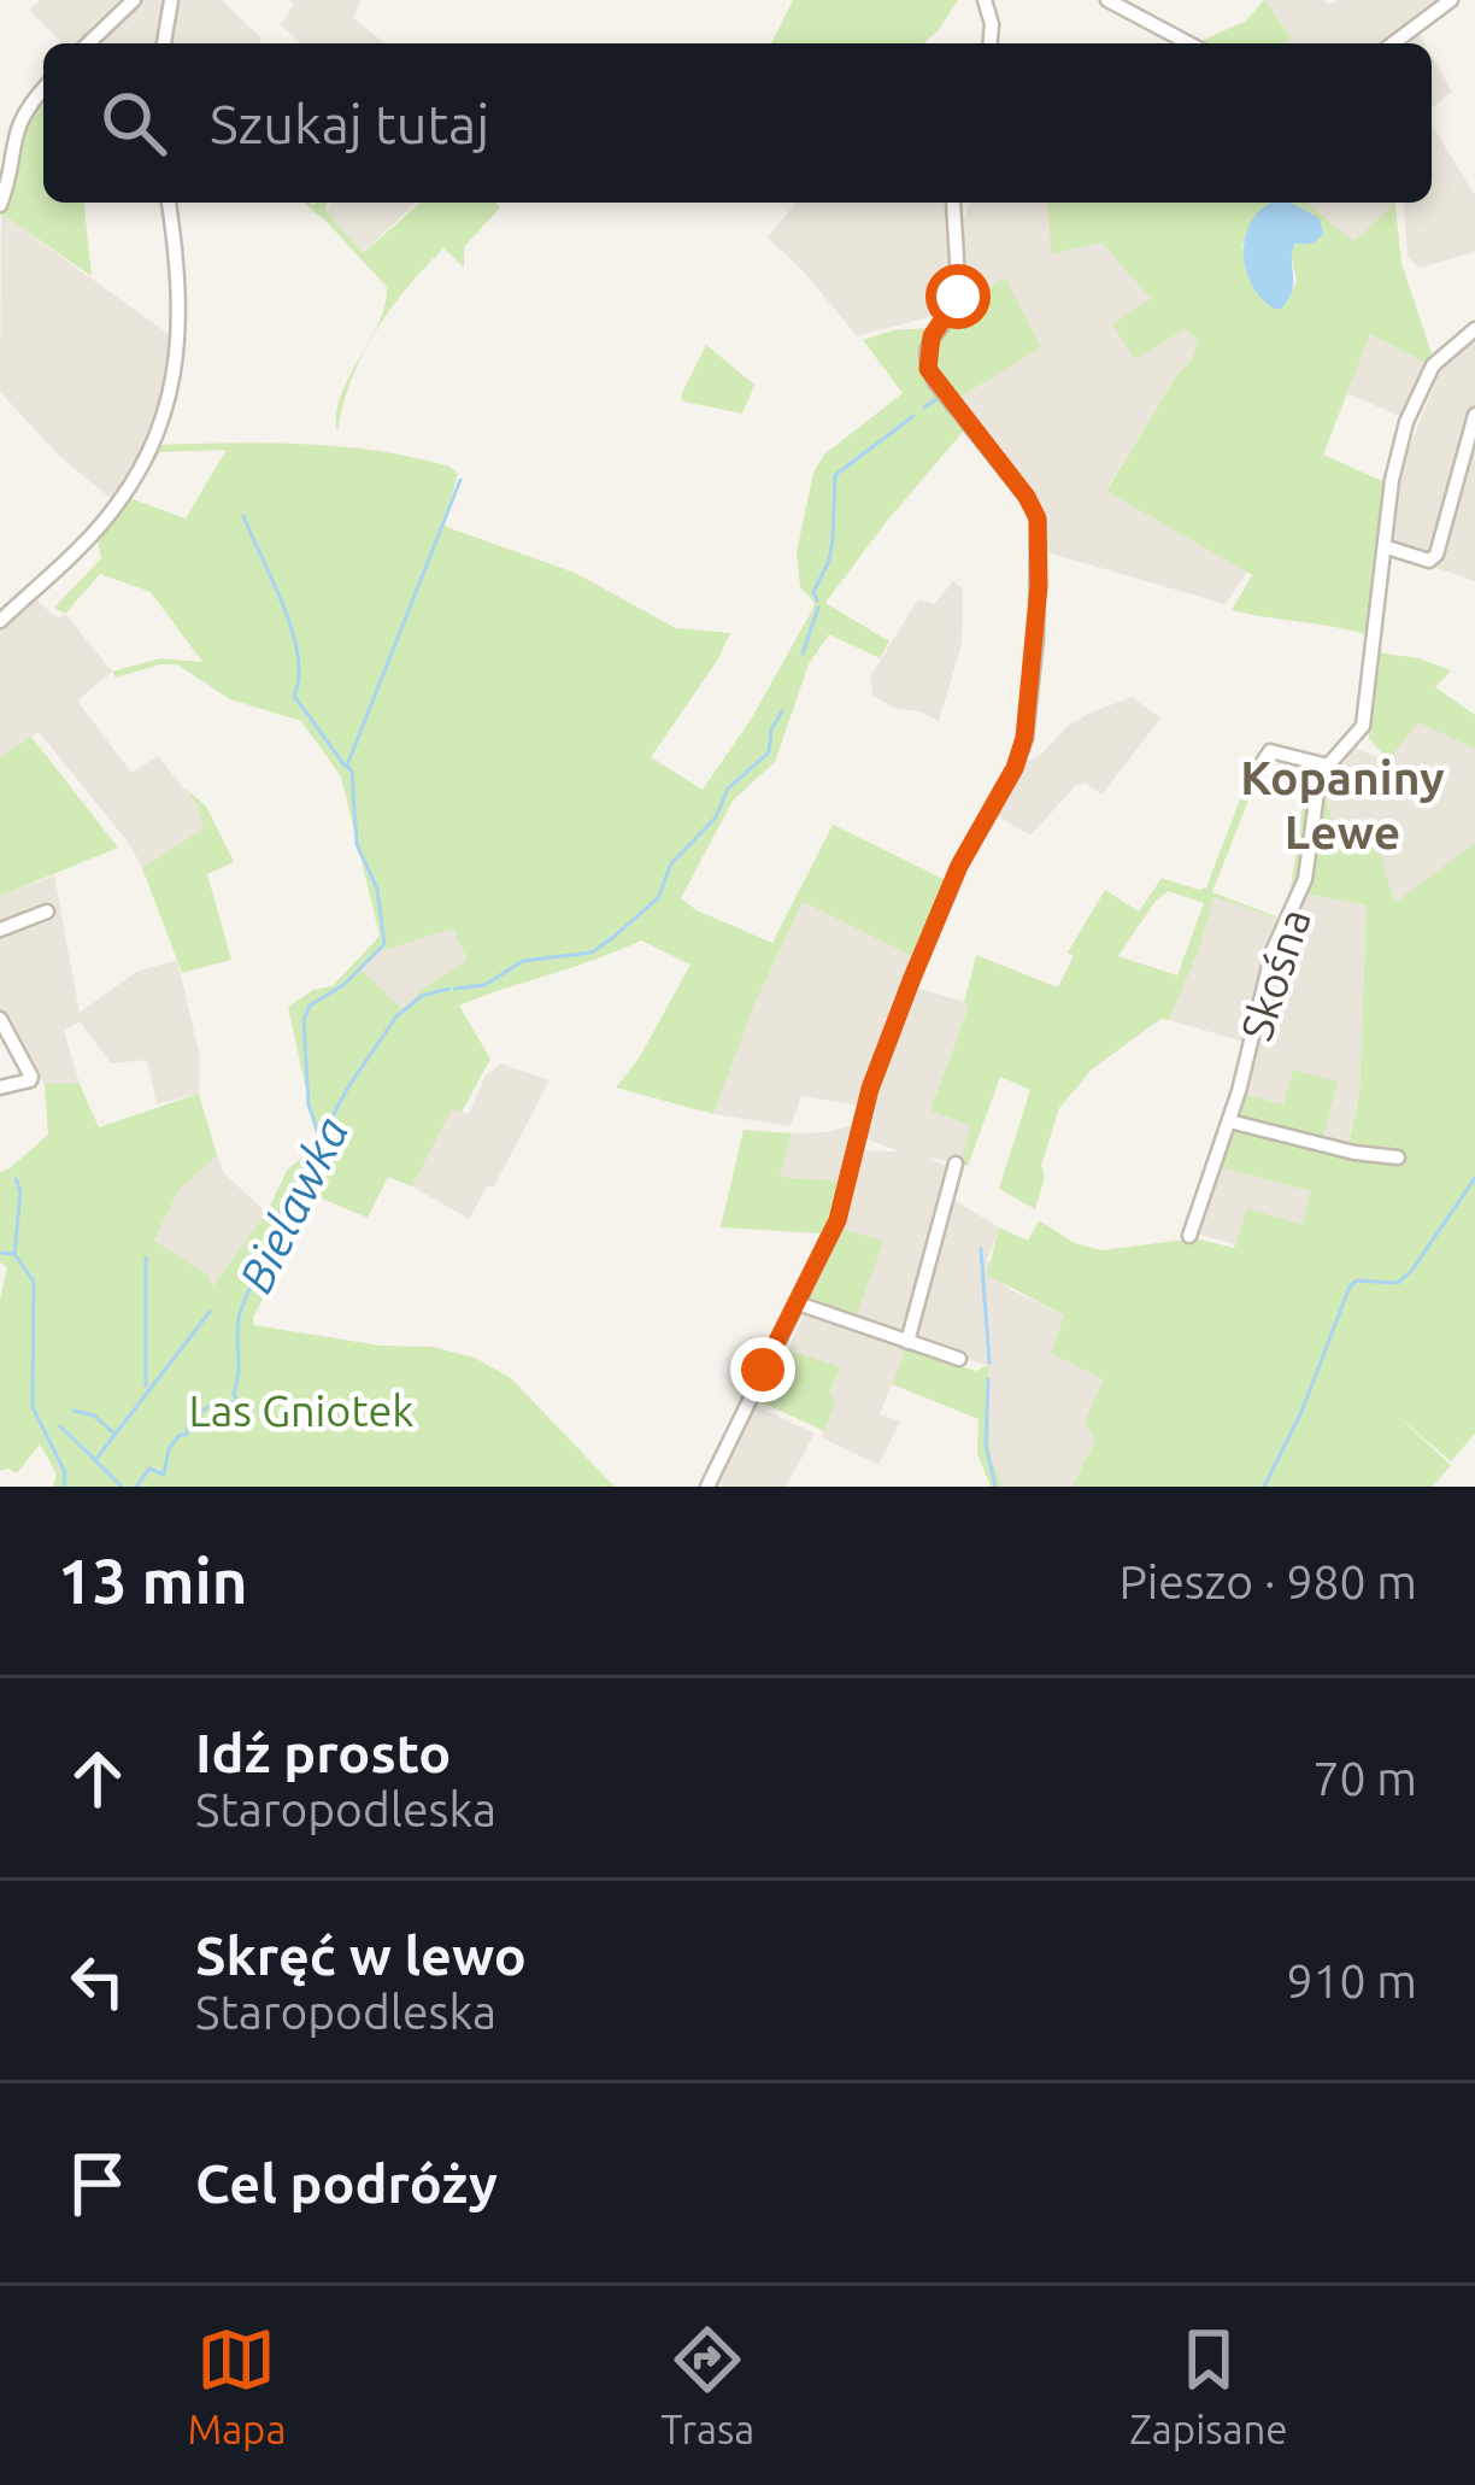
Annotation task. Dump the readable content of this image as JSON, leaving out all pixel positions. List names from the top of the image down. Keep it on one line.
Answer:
{"streets":{"street":["Skośna"]},"districts":["Kopaniny Lewe"],"water":["Bielawka"],"parks":["Las Gniotek"],"page":{"search":"Szukaj tutaj","heading":["13 min","Pieszo · 980 m"],"list":[["Idź prosto","Staropodleska","70 m"],["Skręć w lewo","Staropodleska","910 m"],"Cel podróży"],"nav":["Mapa","Trasa","Zapisane"]}}
